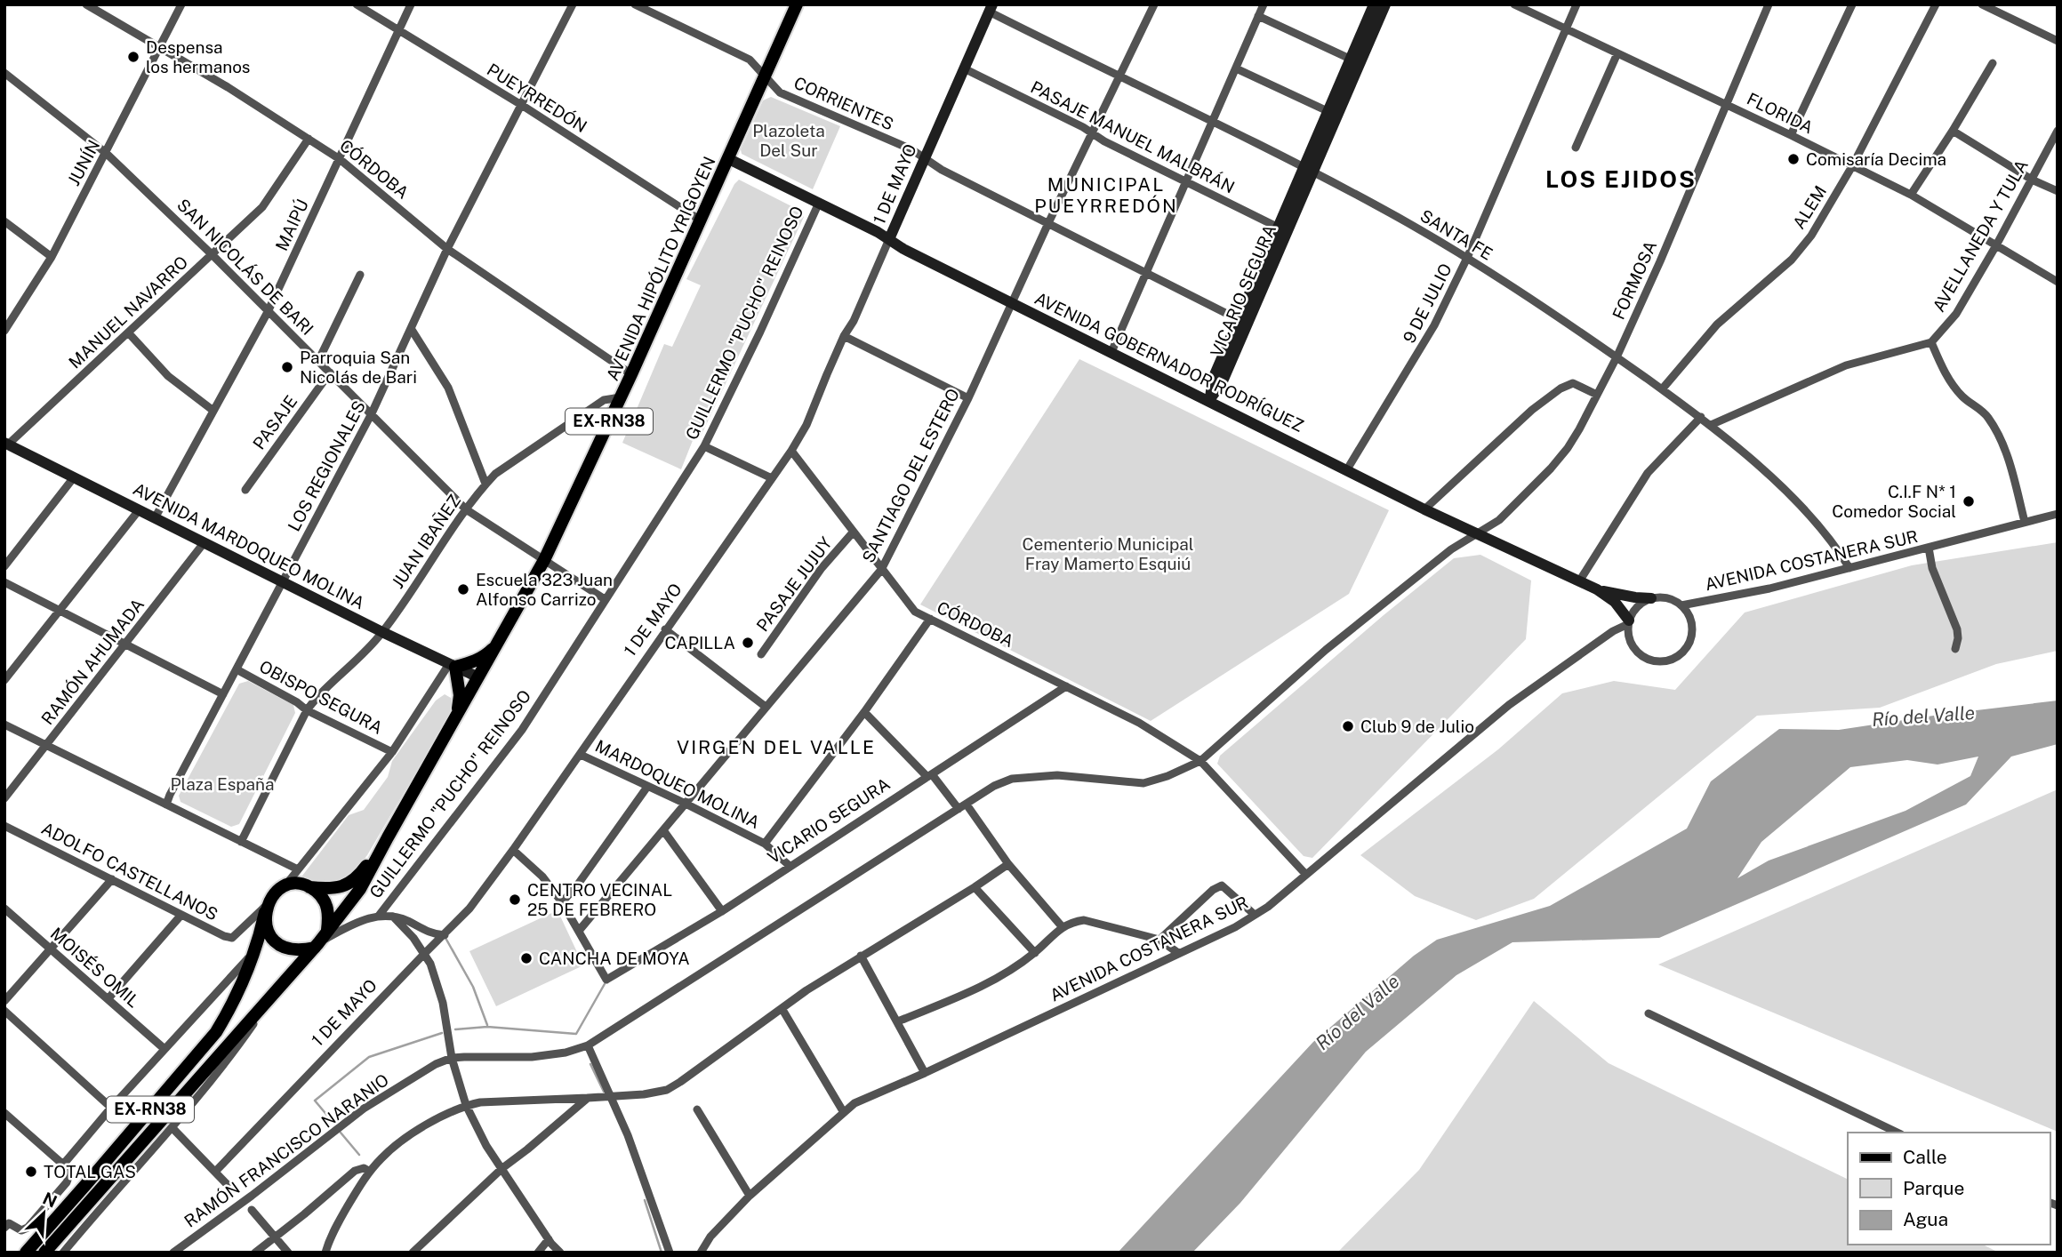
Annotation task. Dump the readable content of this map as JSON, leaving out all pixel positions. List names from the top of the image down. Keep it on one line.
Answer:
{"streets":{"main road":["AVENIDA HIPÓLITO YRIGOYEN","EX-RN38"],"street":["PUEYRREDÓN","CORRIENTES","FLORIDA","PASAJE MANUEL MALBRÁN","JUNÍN","CÓRDOBA","1 DE MAYO","ALEM","MAIPÚ","SANTA FE","AVELLANEDA Y TULA","SAN NICOLÁS DE BARI","FORMOSA","VICARIO SEGURA","9 DE JULIO","MANUEL NAVARRO","GUILLERMO \"PUCHO\" REINOSO","AVENIDA GOBERNADOR RODRÍGUEZ","PASAJE","LOS REGIONALES","SANTIAGO DEL ESTERO","JUAN IBAÑEZ","AVENIDA MARDOQUEO MOLINA","AVENIDA COSTANERA SUR","PASAJE JUJUY","RAMÓN AHUMADA","OBISPO SEGURA","MARDOQUEO MOLINA","ADOLFO CASTELLANOS","MOISÉS OMIL","RAMÓN FRANCISCO NARANIO"]},"crossings":[["PUEYRREDÓN","MAIPÚ"],["PUEYRREDÓN","AVENIDA HIPÓLITO YRIGOYEN"],["PUEYRREDÓN","LOS REGIONALES"],["CORRIENTES","1 DE MAYO"],["CORRIENTES","AVENIDA HIPÓLITO YRIGOYEN"],["CORRIENTES","VICARIO SEGURA"],["CORRIENTES","SANTIAGO DEL ESTERO"],["FLORIDA","ALEM"],["FLORIDA","AVELLANEDA Y TULA"],["FLORIDA","FORMOSA"],["FLORIDA","9 DE JULIO"],["PASAJE MANUEL MALBRÁN","1 DE MAYO"],["PASAJE MANUEL MALBRÁN","VICARIO SEGURA"],["PASAJE MANUEL MALBRÁN","SANTIAGO DEL ESTERO"],["JUNÍN","CÓRDOBA"],["JUNÍN","SAN NICOLÁS DE BARI"],["CÓRDOBA","1 DE MAYO"],["CÓRDOBA","MAIPÚ"],["CÓRDOBA","AVENIDA HIPÓLITO YRIGOYEN"],["CÓRDOBA","FORMOSA"],["CÓRDOBA","VICARIO SEGURA"],["CÓRDOBA","MANUEL NAVARRO"],["CÓRDOBA","LOS REGIONALES"],["CÓRDOBA","SANTIAGO DEL ESTERO"],["CÓRDOBA","AVENIDA COSTANERA SUR"],["CÓRDOBA","PASAJE JUJUY"],["1 DE MAYO","SANTA FE"],["1 DE MAYO","AVENIDA GOBERNADOR RODRÍGUEZ"],["1 DE MAYO","MARDOQUEO MOLINA"],["ALEM","SANTA FE"],["MAIPÚ","SAN NICOLÁS DE BARI"],["MAIPÚ","AVENIDA MARDOQUEO MOLINA"],["SANTA FE","FORMOSA"],["SANTA FE","VICARIO SEGURA"],["SANTA FE","9 DE JULIO"],["SANTA FE","SANTIAGO DEL ESTERO"],["SANTA FE","AVENIDA COSTANERA SUR"],["SAN NICOLÁS DE BARI","AVENIDA HIPÓLITO YRIGOYEN"],["SAN NICOLÁS DE BARI","MANUEL NAVARRO"],["SAN NICOLÁS DE BARI","GUILLERMO \"PUCHO\" REINOSO"],["SAN NICOLÁS DE BARI","PASAJE"],["SAN NICOLÁS DE BARI","LOS REGIONALES"],["SAN NICOLÁS DE BARI","JUAN IBAÑEZ"],["AVENIDA HIPÓLITO YRIGOYEN","AVENIDA GOBERNADOR RODRÍGUEZ"],["AVENIDA HIPÓLITO YRIGOYEN","EX-RN38"],["AVENIDA HIPÓLITO YRIGOYEN","JUAN IBAÑEZ"],["AVENIDA HIPÓLITO YRIGOYEN","AVENIDA MARDOQUEO MOLINA"],["AVENIDA HIPÓLITO YRIGOYEN","ADOLFO CASTELLANOS"],["FORMOSA","AVENIDA GOBERNADOR RODRÍGUEZ"],["FORMOSA","RAMÓN FRANCISCO NARANIO"],["VICARIO SEGURA","AVENIDA GOBERNADOR RODRÍGUEZ"],["VICARIO SEGURA","SANTIAGO DEL ESTERO"],["VICARIO SEGURA","MARDOQUEO MOLINA"],["9 DE JULIO","AVENIDA GOBERNADOR RODRÍGUEZ"],["MANUEL NAVARRO","AVENIDA MARDOQUEO MOLINA"],["GUILLERMO \"PUCHO\" REINOSO","AVENIDA GOBERNADOR RODRÍGUEZ"],["AVENIDA GOBERNADOR RODRÍGUEZ","SANTIAGO DEL ESTERO"],["AVENIDA GOBERNADOR RODRÍGUEZ","AVENIDA COSTANERA SUR"],["EX-RN38","ADOLFO CASTELLANOS"],["LOS REGIONALES","AVENIDA MARDOQUEO MOLINA"],["LOS REGIONALES","OBISPO SEGURA"],["SANTIAGO DEL ESTERO","MARDOQUEO MOLINA"],["JUAN IBAÑEZ","AVENIDA MARDOQUEO MOLINA"],["JUAN IBAÑEZ","OBISPO SEGURA"],["AVENIDA MARDOQUEO MOLINA","RAMÓN AHUMADA"]],"districts":["LOS EJIDOS","MUNICIPAL PUEYRREDÓN","VIRGEN DEL VALLE"],"water":["Río del Valle"],"parks":["Plazoleta Del Sur","Cementerio Municipal Fray Mamerto Esquiú","Plaza España"],"places":["Despensa los hermanos","Comisaría Decima","Parroquia San Nicolás de Bari","C.I.F N* 1 Comedor Social","Escuela 323 Juan Alfonso Carrizo","CAPILLA","Club 9 de Julio","CENTRO VECINAL 25 DE FEBRERO","CANCHA DE MOYA","TOTAL GAS"],"legend":["Calle","Parque","Agua"],"north":"top right"}
